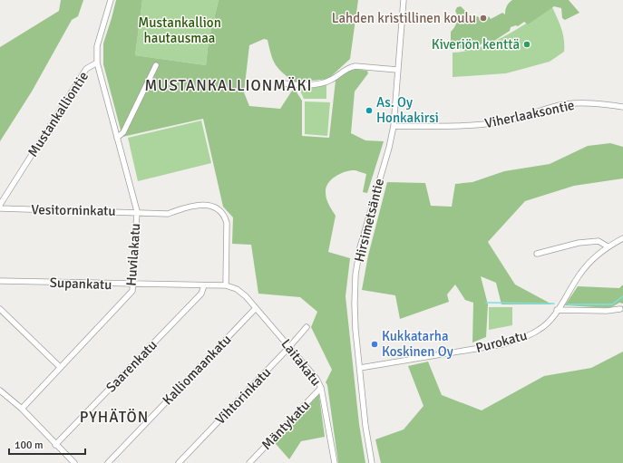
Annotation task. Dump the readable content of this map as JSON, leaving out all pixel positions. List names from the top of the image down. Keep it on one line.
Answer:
{"streets":{"street":["Mustankalliontie","Viherlaaksontie","Vesitorninkatu","Hirsimetsäntie","Huvilakatu","Supankatu","Purokatu","Laitakatu","Saarenkatu","Kalliomaankatu","Vihtorinkatu","Mäntykatu"]},"crossings":[["Mustankalliontie","Huvilakatu"],["Viherlaaksontie","Hirsimetsäntie"],["Vesitorninkatu","Huvilakatu"],["Vesitorninkatu","Supankatu"],["Vesitorninkatu","Laitakatu"],["Hirsimetsäntie","Purokatu"],["Huvilakatu","Supankatu"],["Supankatu","Laitakatu"],["Supankatu","Saarenkatu"],["Laitakatu","Kalliomaankatu"],["Laitakatu","Vihtorinkatu"],["Laitakatu","Mäntykatu"]],"districts":["MUSTANKALLIONMÄKI","PYHÄTÖN"],"parks":["Mustankallion hautausmaa"],"places":["Lahden kristillinen koulu","Kiveriön kenttä","As. Oy Honkakirsi","Kukkatarha Koskinen Oy"],"scale_bar":"100 m"}
